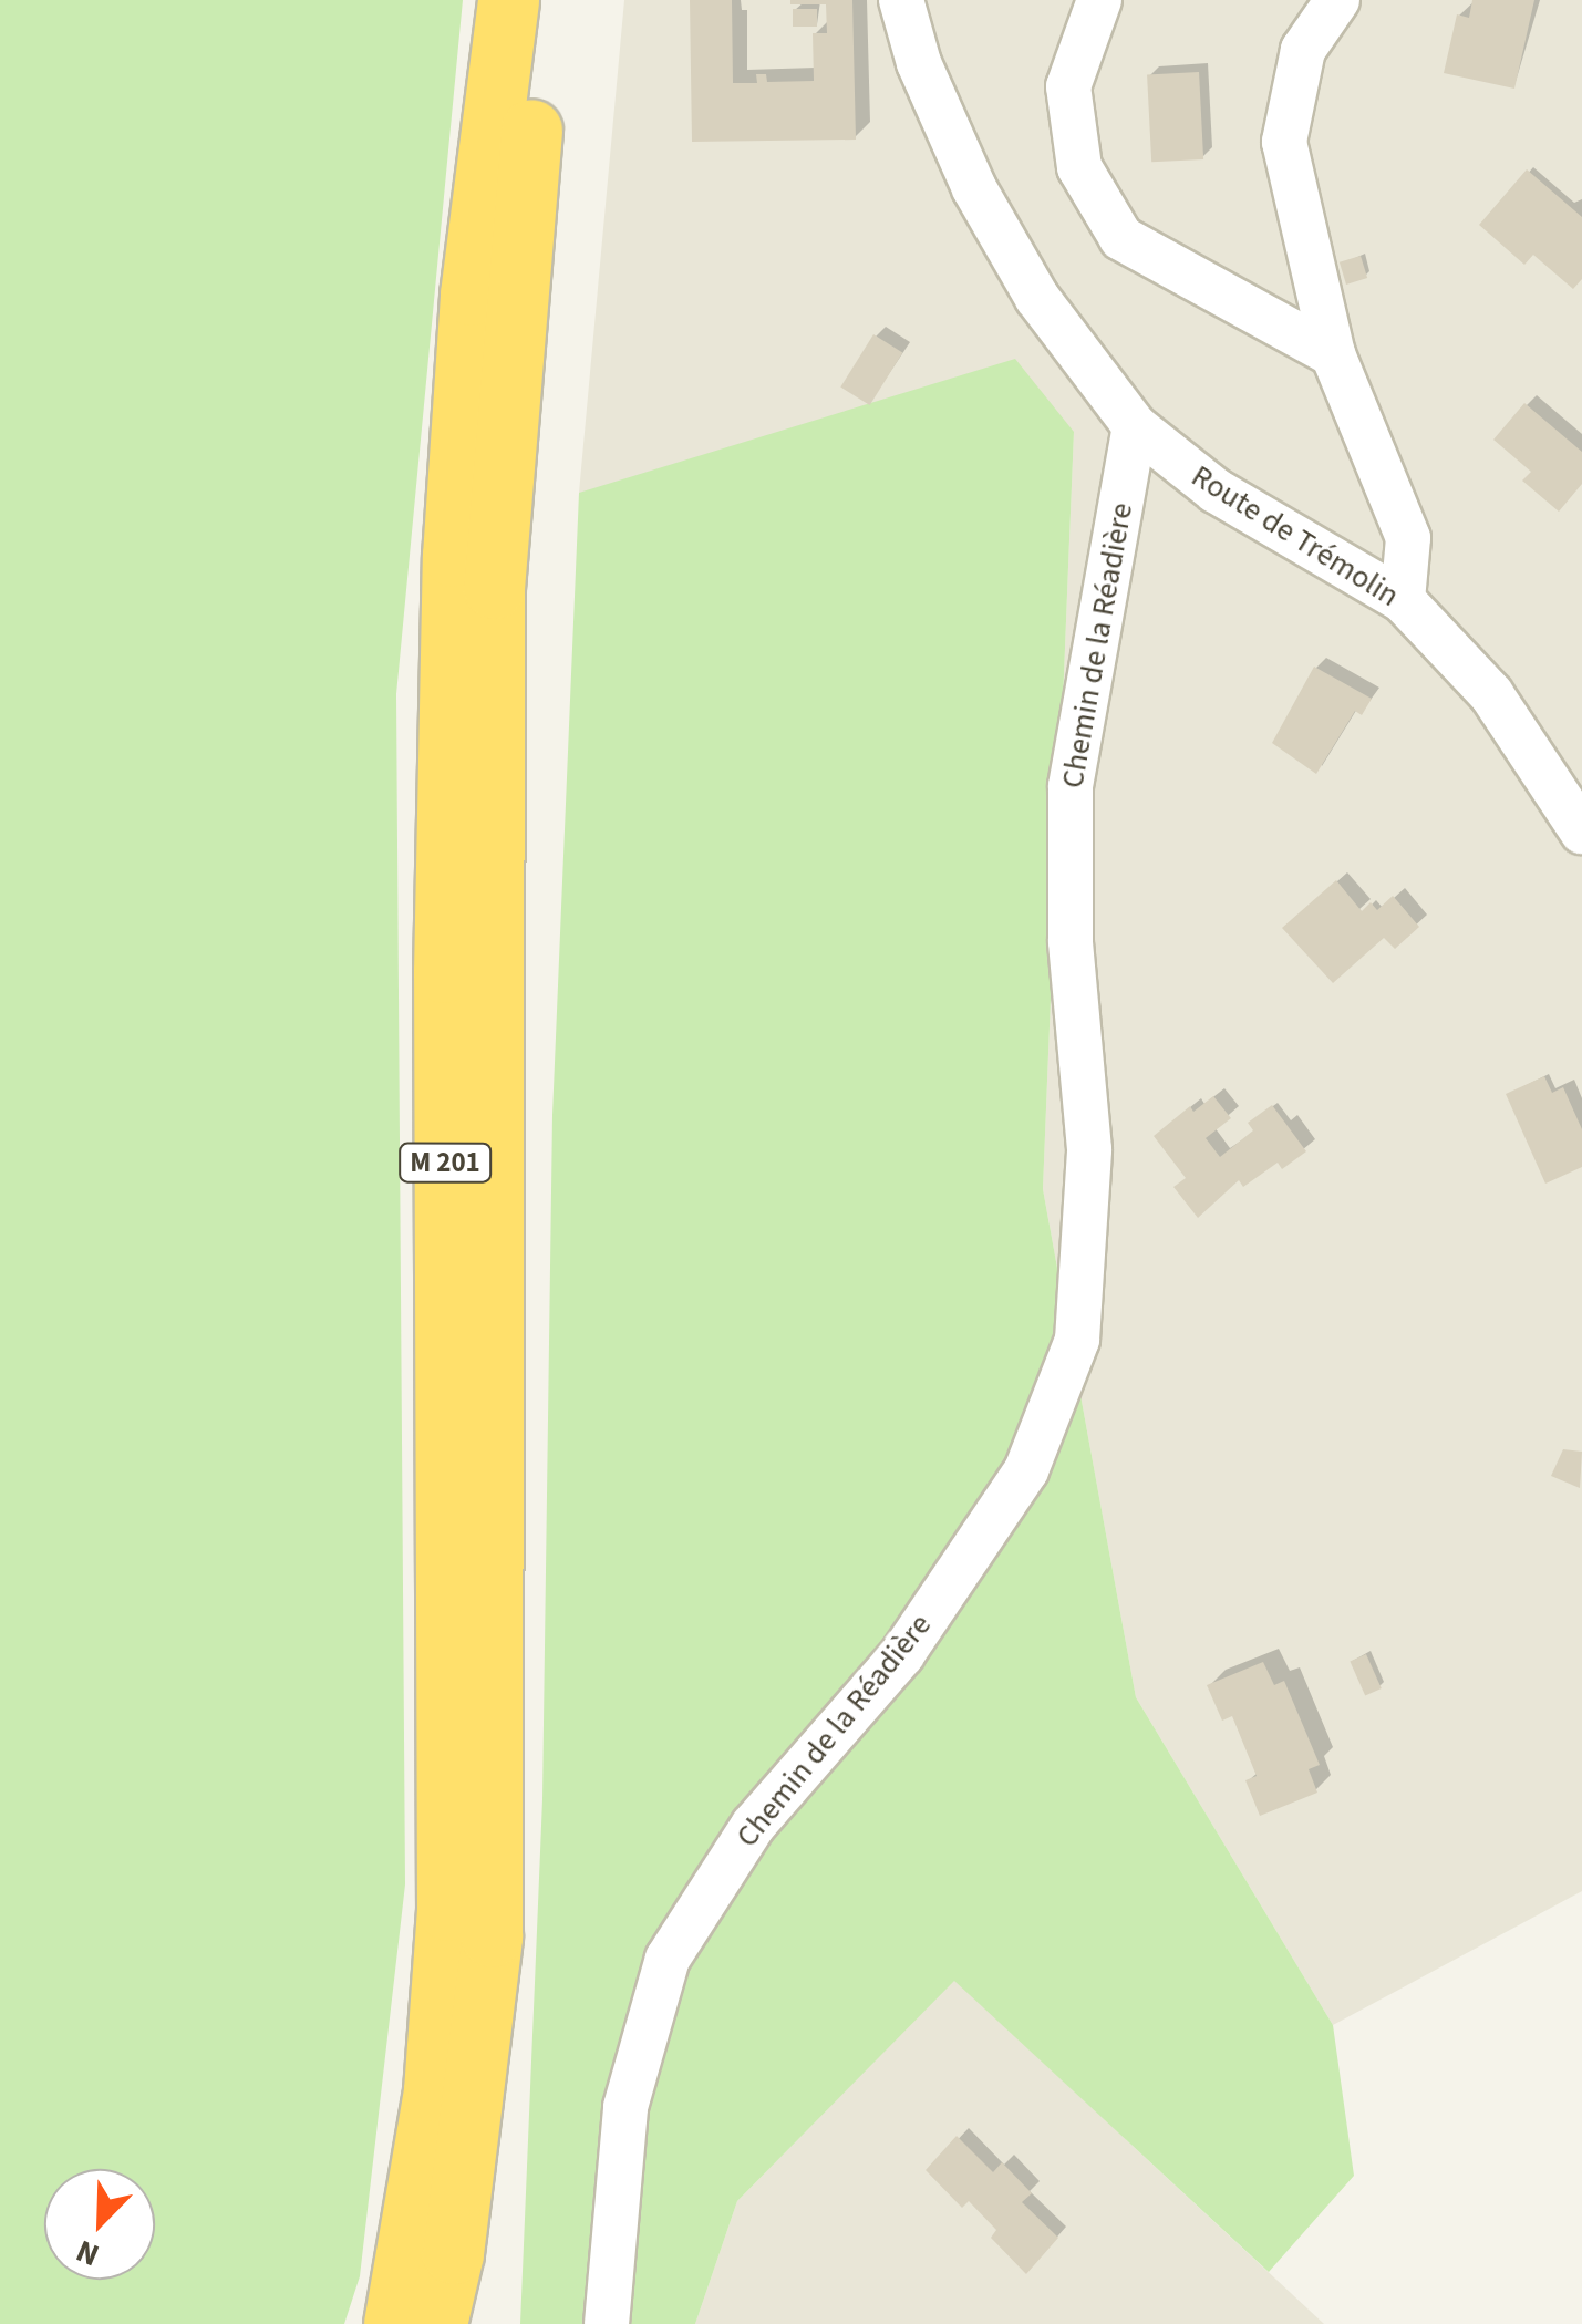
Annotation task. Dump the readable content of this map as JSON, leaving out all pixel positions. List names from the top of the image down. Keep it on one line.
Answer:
{"streets":{"highway":["M 201"],"street":["Route de Trémolin","Chemin de la Réadière"]},"crossings":[["Route de Trémolin","Chemin de la Réadière"]],"north":"bottom left"}
